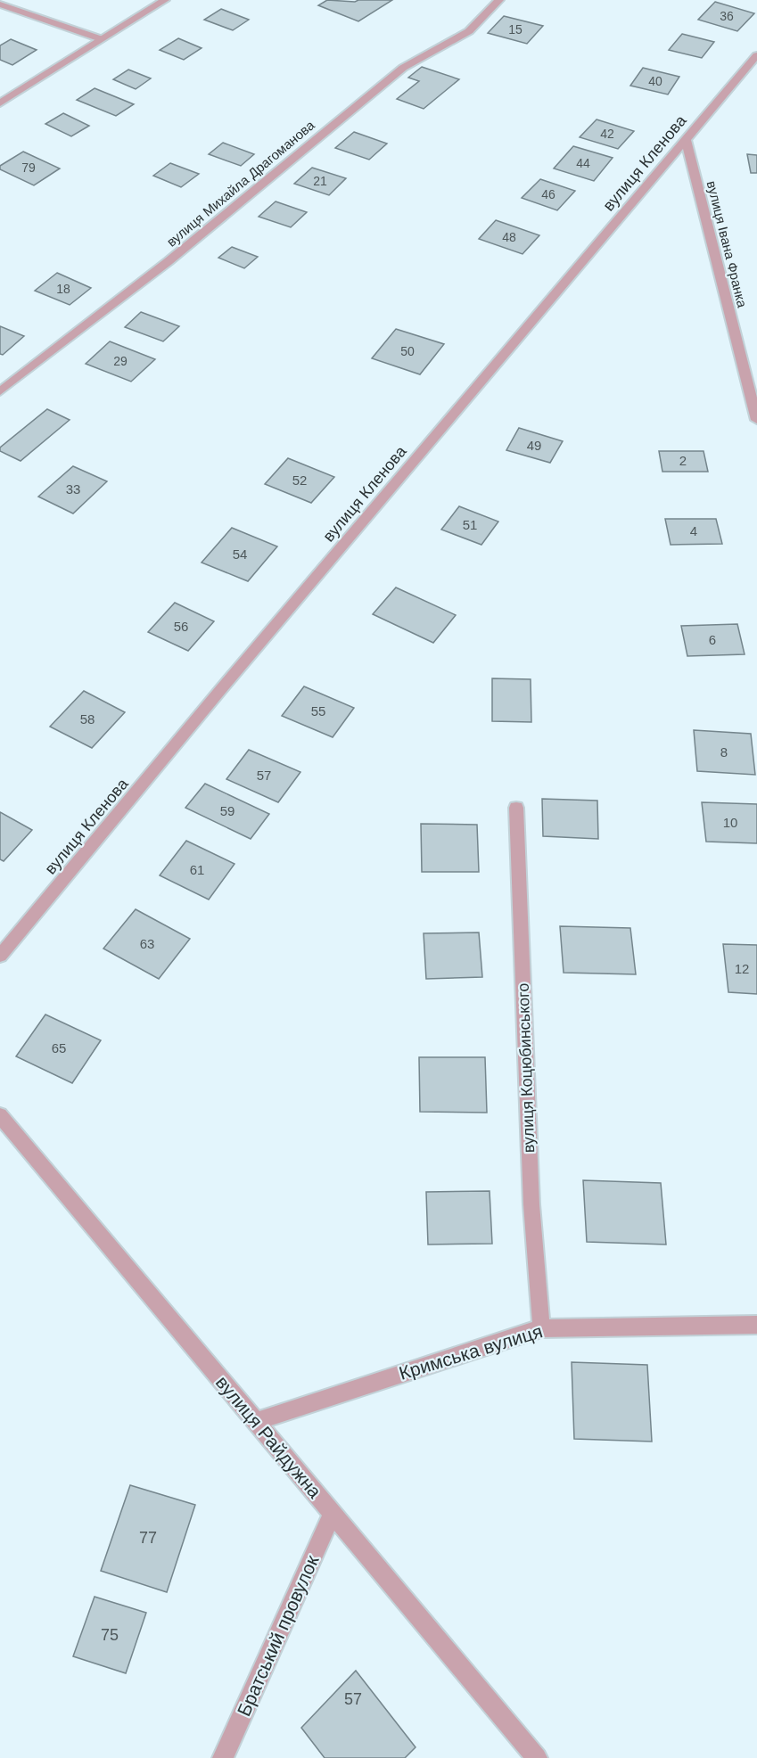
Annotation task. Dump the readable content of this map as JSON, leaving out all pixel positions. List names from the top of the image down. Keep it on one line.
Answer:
{"streets":{"street":["вулиця Кленова","вулиця Михайла Драгоманова","вулиця Івана Франка","вулиця Коцюбинського","Кримська вулиця","вулиця Райдужна","Братський провулок"]},"crossings":[["вулиця Кленова","вулиця Івана Франка"],["вулиця Коцюбинського","Кримська вулиця"],["Кримська вулиця","вулиця Райдужна"],["вулиця Райдужна","Братський провулок"]],"house_numbers":["36","15","40","42","44","79","21","46","48","18","50","29","49","2","52","33","51","4","54","56","6","55","58","8","57","59","10","61","63","12","65","77","75","57"]}
